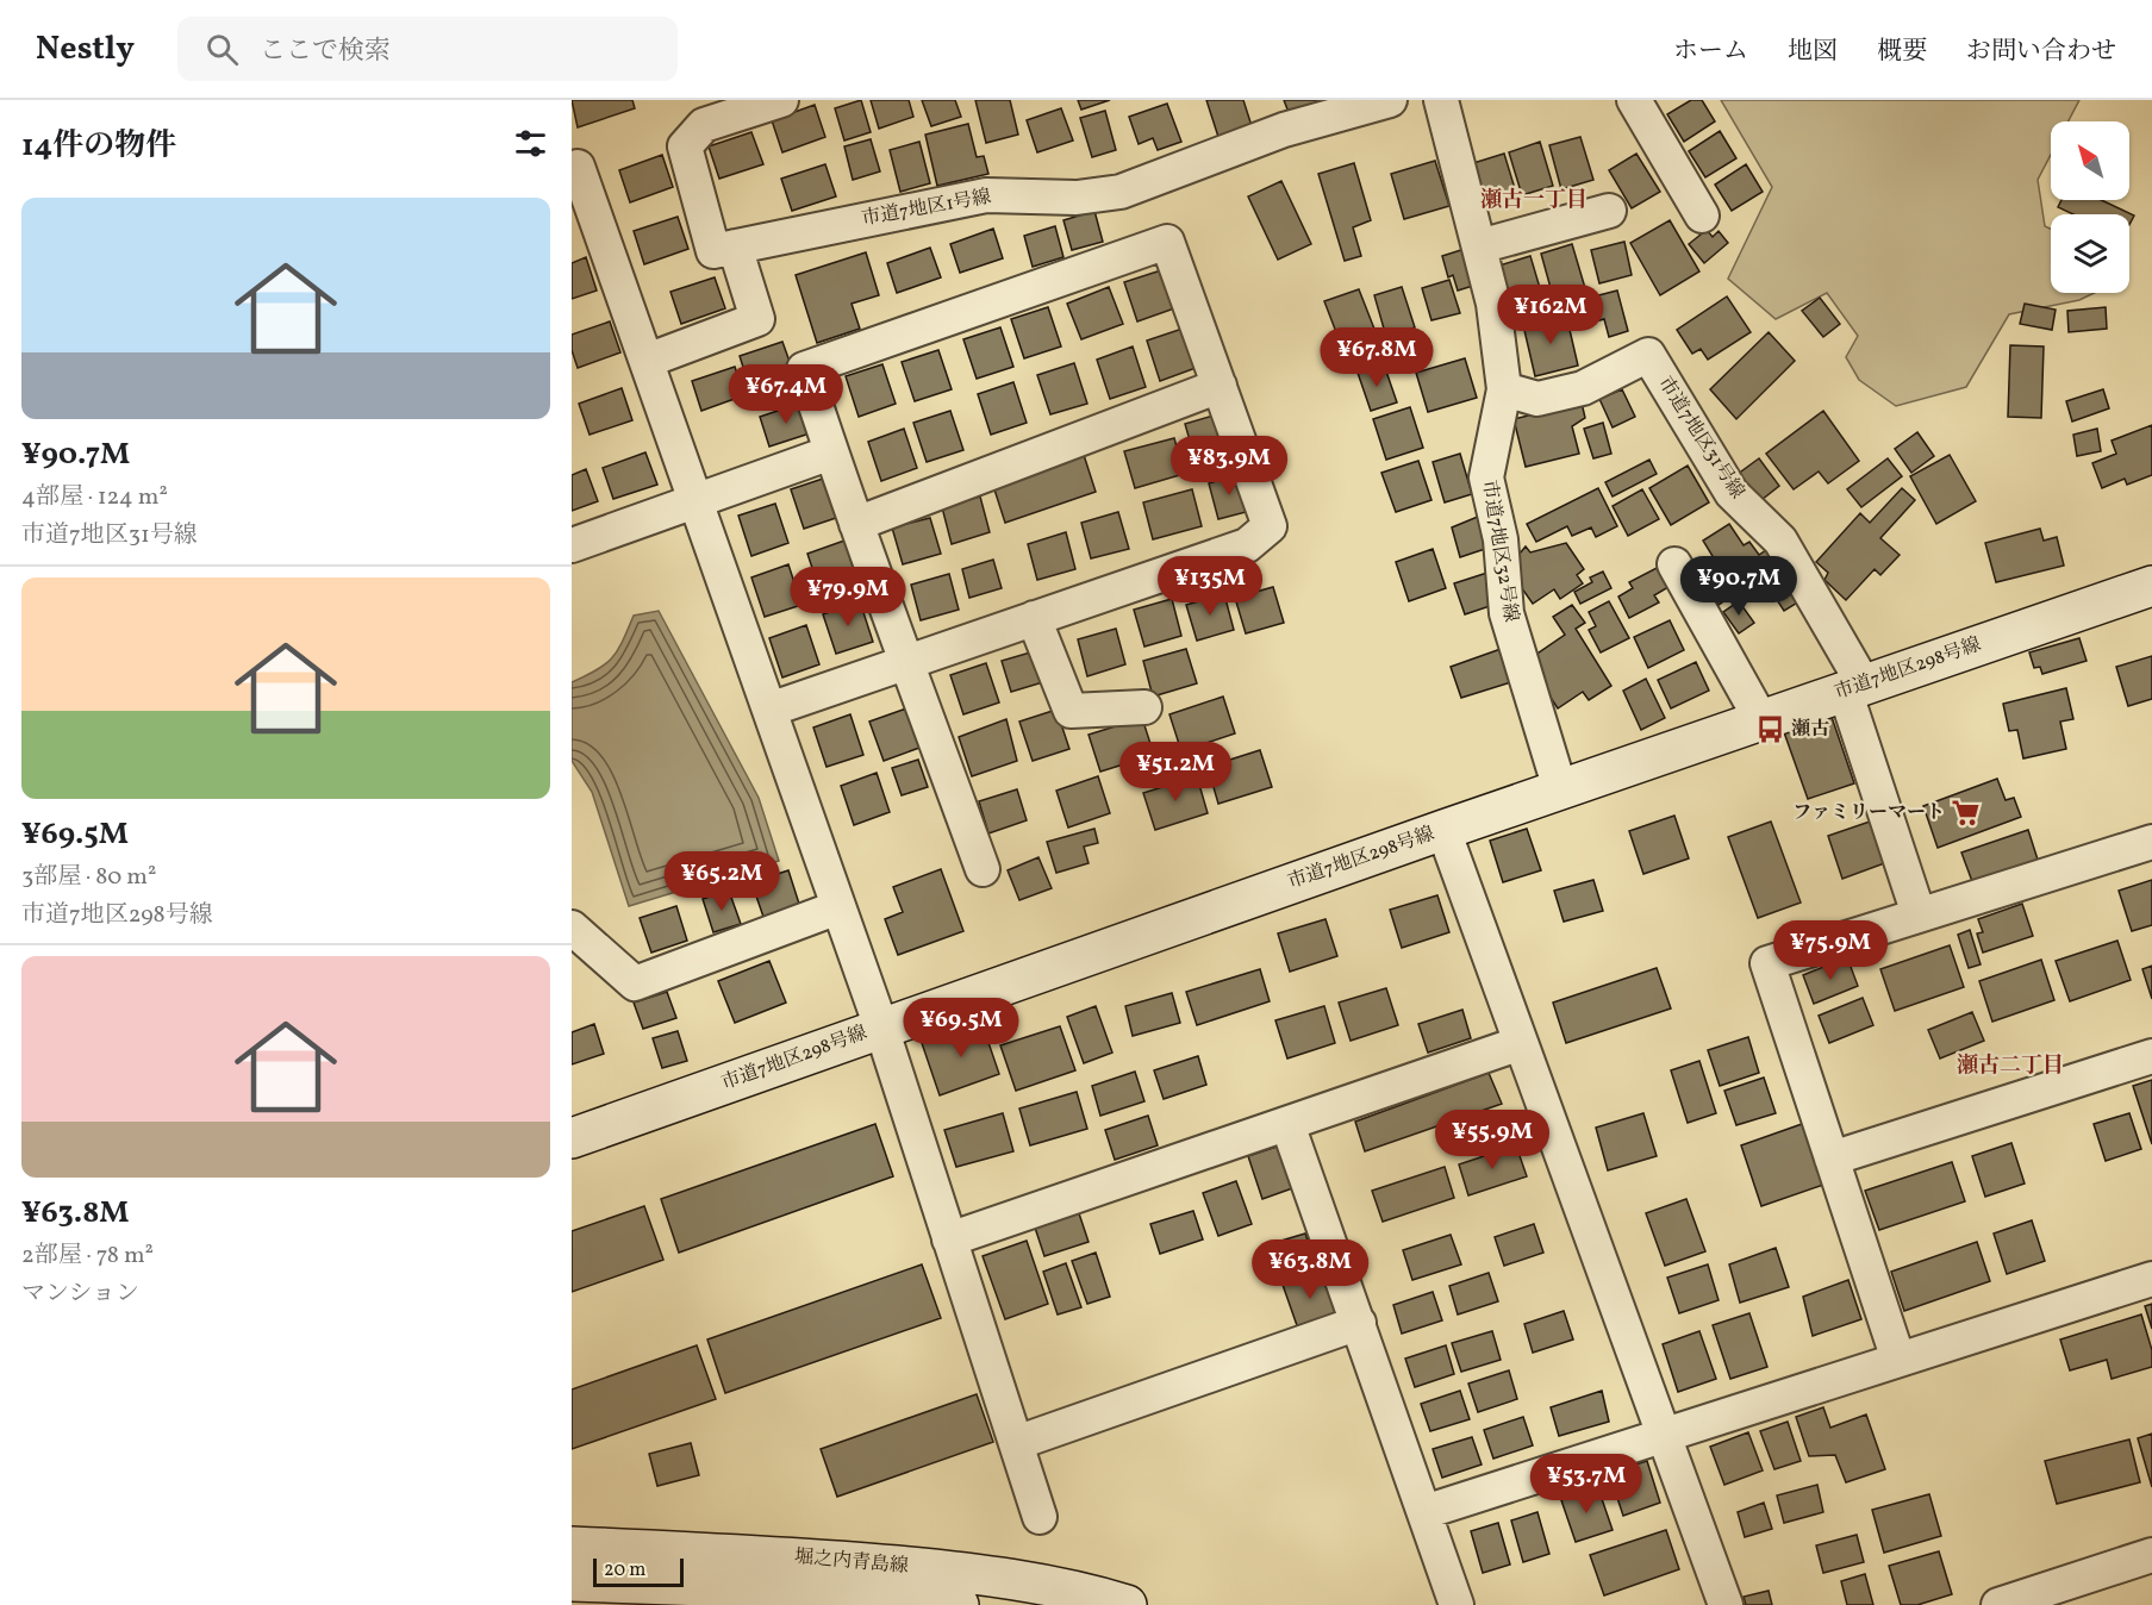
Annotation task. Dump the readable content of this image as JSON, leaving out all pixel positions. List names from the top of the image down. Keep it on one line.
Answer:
{"streets":{"street":["市道7地区1号線","市道7地区31号線","市道7地区32号線","市道7地区298号線","堀之内青島線"]},"crossings":[["市道7地区31号線","市道7地区32号線"],["市道7地区31号線","市道7地区298号線"],["市道7地区32号線","市道7地区298号線"]],"districts":["瀬古一丁目","瀬古二丁目"],"places":{"bus stop":["瀬古"],"supermarket":["ファミリーマート"]},"scale_bar":"20 m","north":"top left","page":{"header":"Nestly","search":"ここで検索","nav":["ホーム","地図","概要","お問い合わせ"],"heading":"14件の物件","list":[{"name":"¥90.7M","note":"4部屋 · 124 m² · 市道7地区31号線"},{"name":"¥69.5M","note":"3部屋 · 80 m² · 市道7地区298号線"},{"name":"¥63.8M","note":"2部屋 · 78 m² · マンション"}],"price":["¥162M","¥67.8M","¥67.4M","¥83.9M","¥135M","¥90.7M","¥79.9M","¥51.2M","¥65.2M","¥75.9M","¥69.5M","¥55.9M","¥63.8M","¥53.7M"],"scale":"20 m"}}
